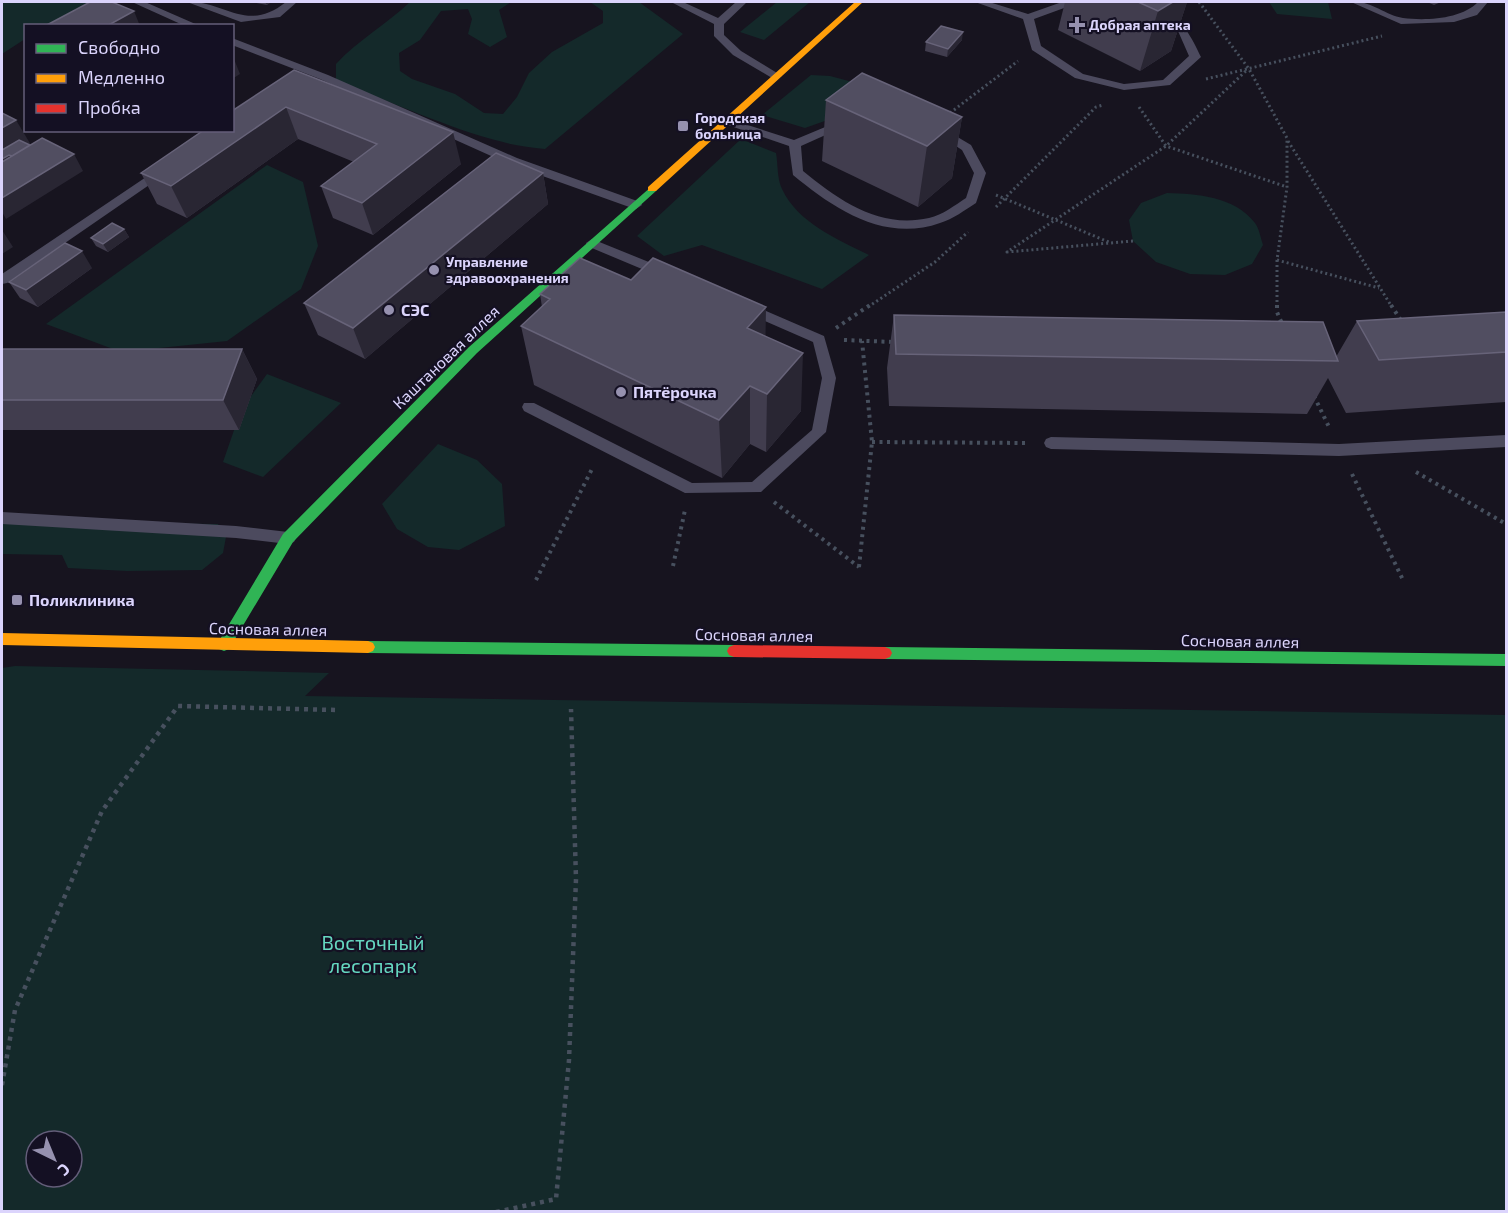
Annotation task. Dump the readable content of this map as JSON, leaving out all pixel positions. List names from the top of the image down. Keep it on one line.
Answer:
{"streets":{"main road":["Каштановая аллея","Сосновая аллея"]},"crossings":[["Каштановая аллея","Сосновая аллея"]],"parks":["Восточный лесопарк"],"places":{"health":["Добрая аптека"],"transit":["Городская больница","Поликлиника"],"other":["Управление здравоохранения","СЭС","Пятёрочка"]},"legend":["Свободно","Медленно","Пробка"],"north":"bottom right"}
